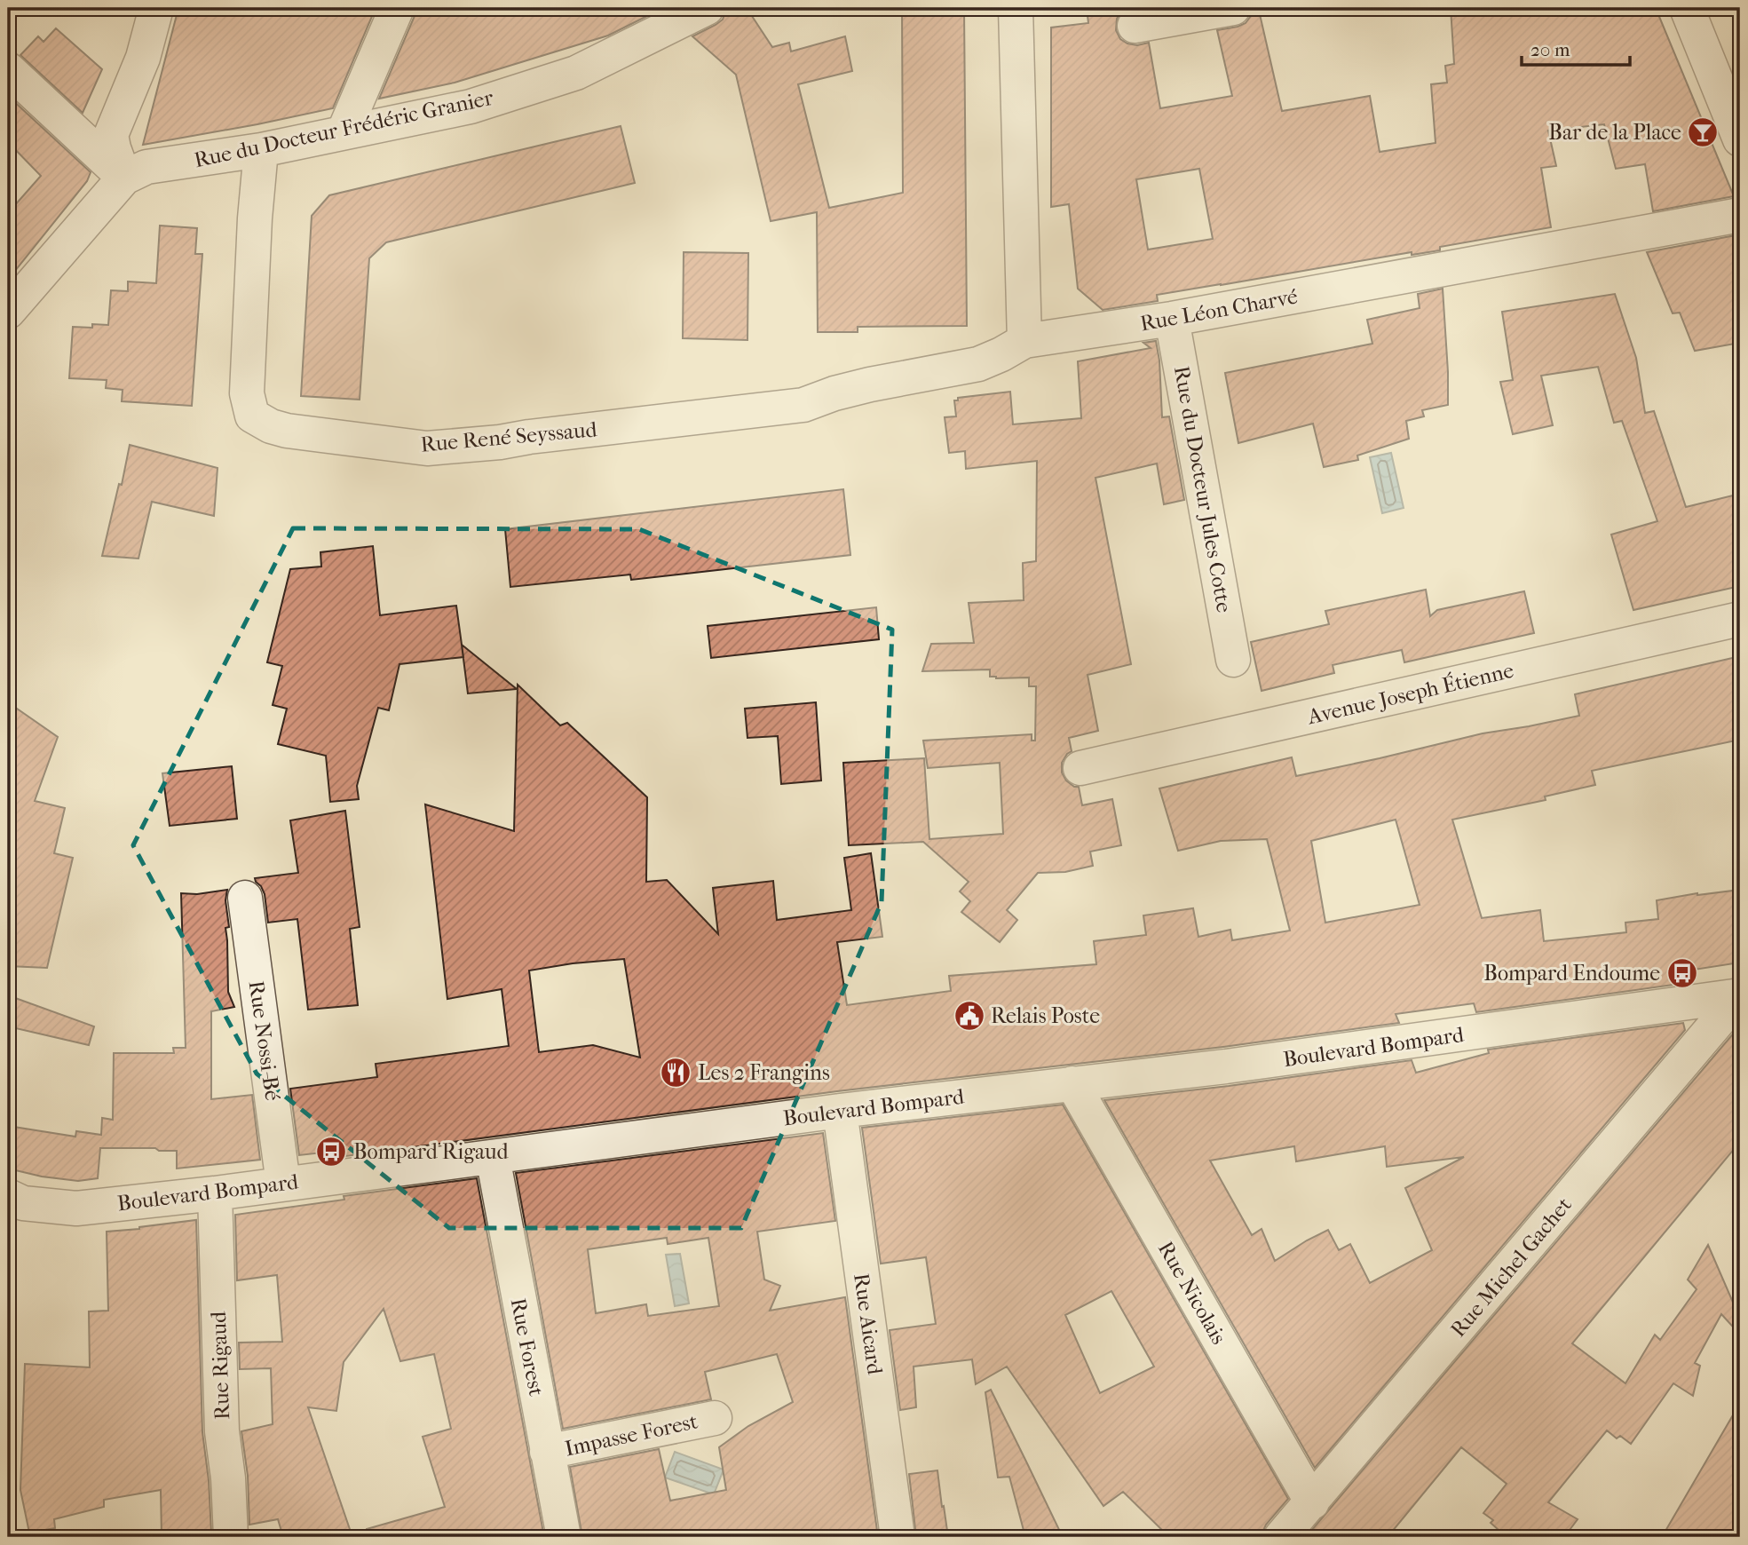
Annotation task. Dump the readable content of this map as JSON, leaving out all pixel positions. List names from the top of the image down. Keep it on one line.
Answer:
{"streets":{"street":["Rue du Docteur Frédéric Granier","Rue Léon Charvé","Rue René Seyssaud","Rue du Docteur Jules Cotte","Avenue Joseph Étienne","Rue Nossi-Bé","Boulevard Bompard","Rue Michel Gachet","Rue Nicolais","Rue Aicard","Rue Forest","Rue Rigaud","Impasse Forest"]},"crossings":[["Rue du Docteur Frédéric Granier","Rue René Seyssaud"],["Rue Léon Charvé","Rue René Seyssaud"],["Rue Léon Charvé","Rue du Docteur Jules Cotte"],["Rue Nossi-Bé","Boulevard Bompard"],["Boulevard Bompard","Rue Michel Gachet"],["Boulevard Bompard","Rue Nicolais"],["Boulevard Bompard","Rue Aicard"],["Boulevard Bompard","Rue Forest"],["Boulevard Bompard","Rue Rigaud"],["Rue Michel Gachet","Rue Nicolais"],["Rue Forest","Impasse Forest"]],"places":{"bar":["Bar de la Place"],"bus stop":["Bompard Endoume","Bompard Rigaud"],"public building":["Relais Poste"],"restaurant":["Les 2 Frangins"]},"scale_bar":"20 m"}
